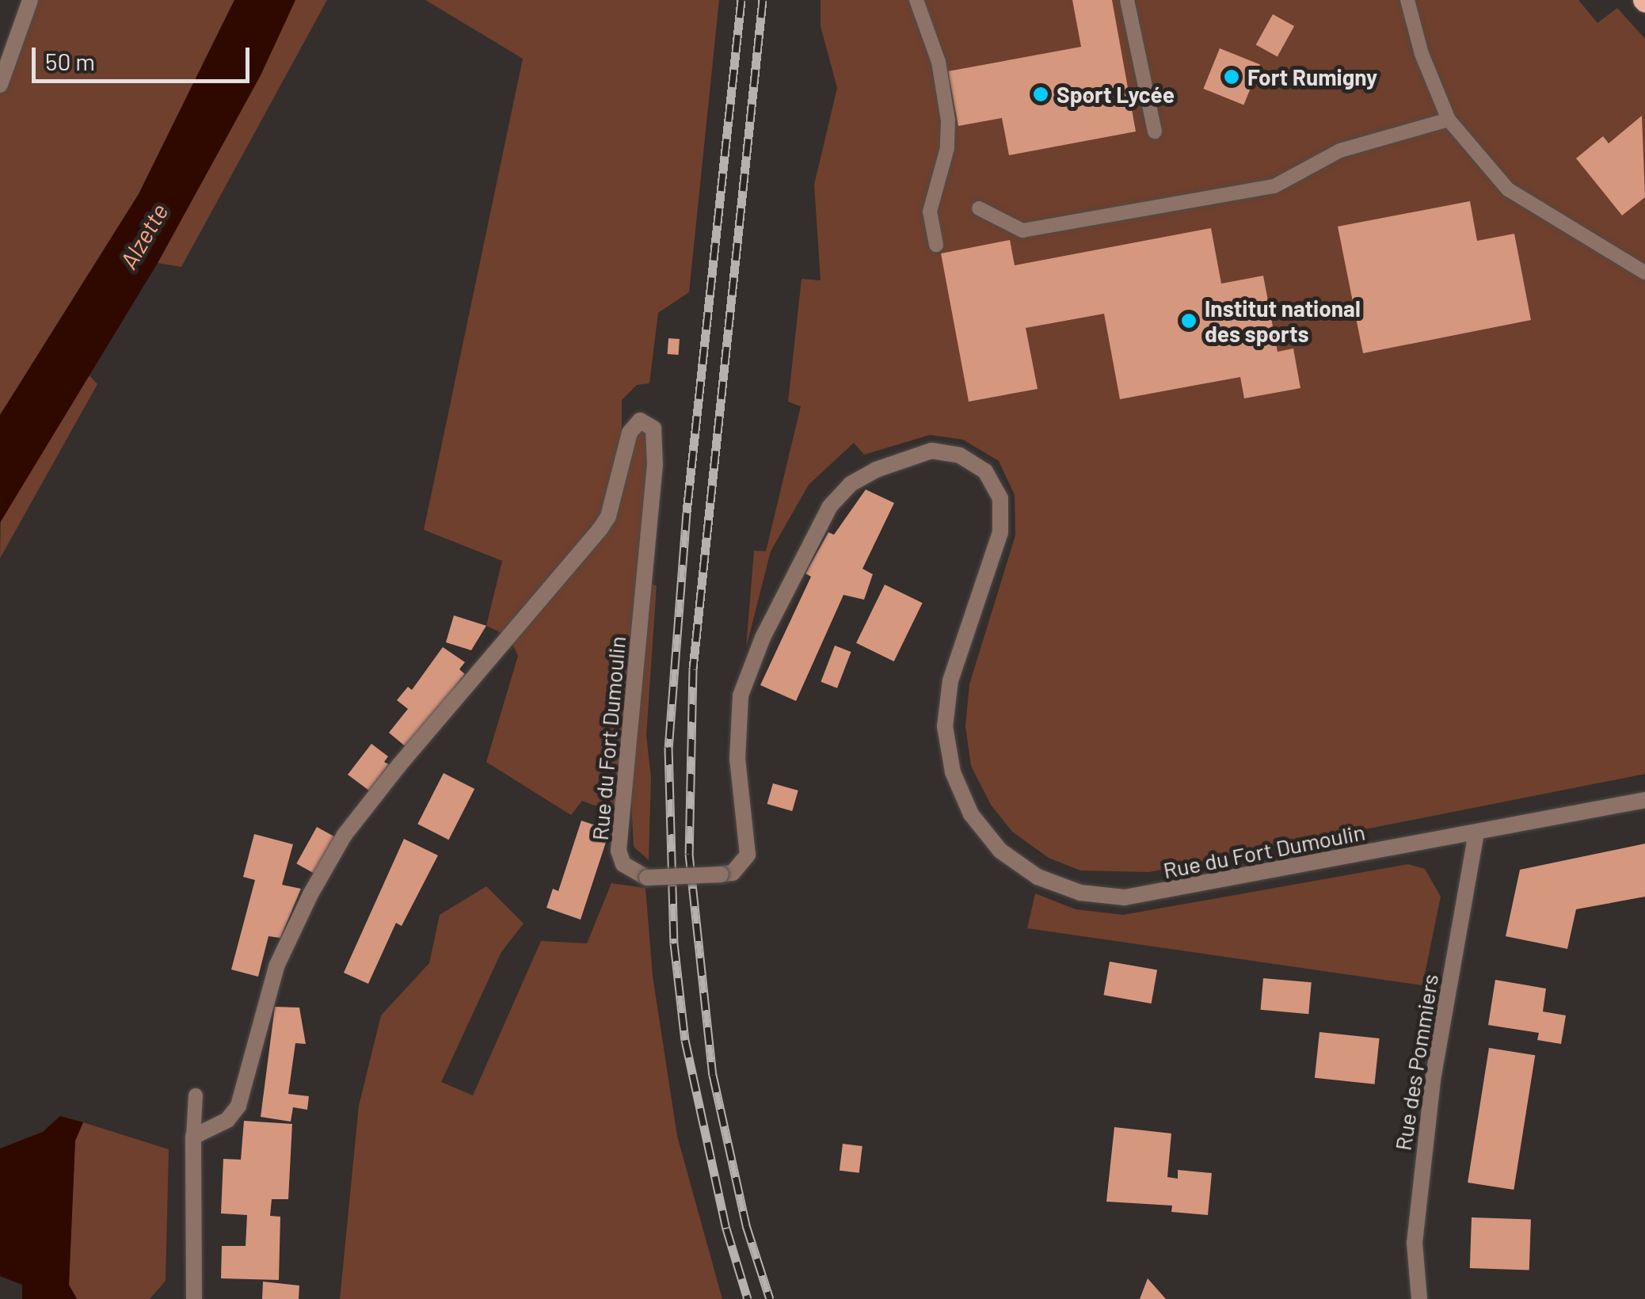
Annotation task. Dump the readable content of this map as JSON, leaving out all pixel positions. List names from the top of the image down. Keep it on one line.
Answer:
{"streets":{"street":["Rue du Fort Dumoulin","Rue des Pommiers"]},"crossings":[["Rue du Fort Dumoulin","Rue des Pommiers"]],"water":["Alzette"],"places":["Fort Rumigny","Sport Lycée","Institut national des sports"],"scale_bar":"50 m"}
